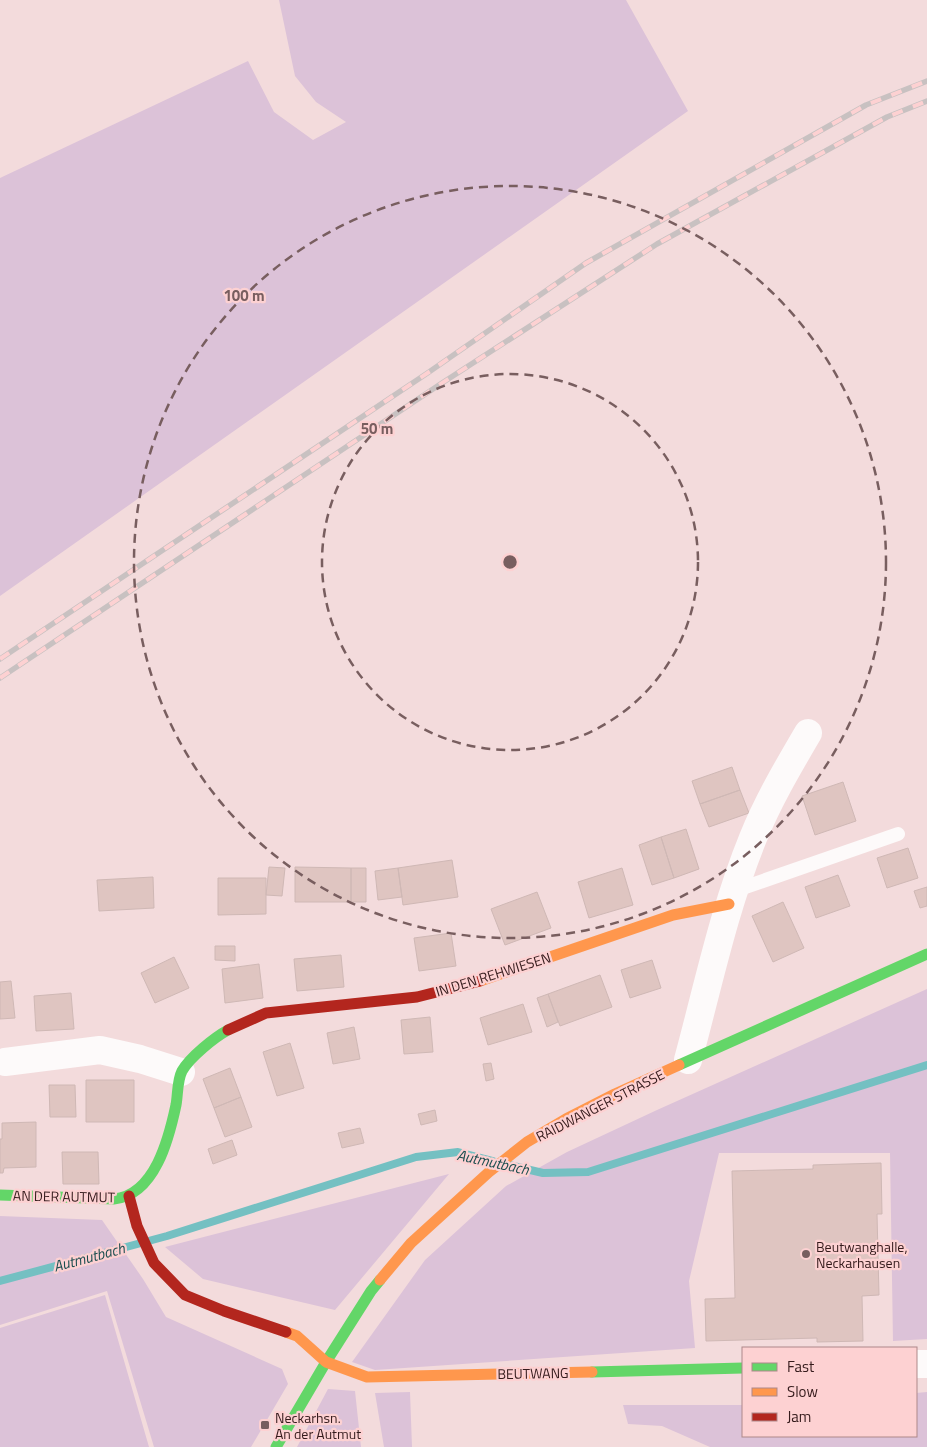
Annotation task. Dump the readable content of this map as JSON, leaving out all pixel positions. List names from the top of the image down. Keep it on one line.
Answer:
{"streets":{"street":["IN DEN REHWIESEN","RAIDWANGER STRASSE","AN DER AUTMUT","BEUTWANG"]},"crossings":[["RAIDWANGER STRASSE","BEUTWANG"]],"water":["Autmutbach"],"places":{"other":["Beutwanghalle, Neckarhausen"],"transit":["Neckarhsn. An der Autmut"]},"legend":["Fast","Slow","Jam"],"rings":["100 m","50 m"]}
